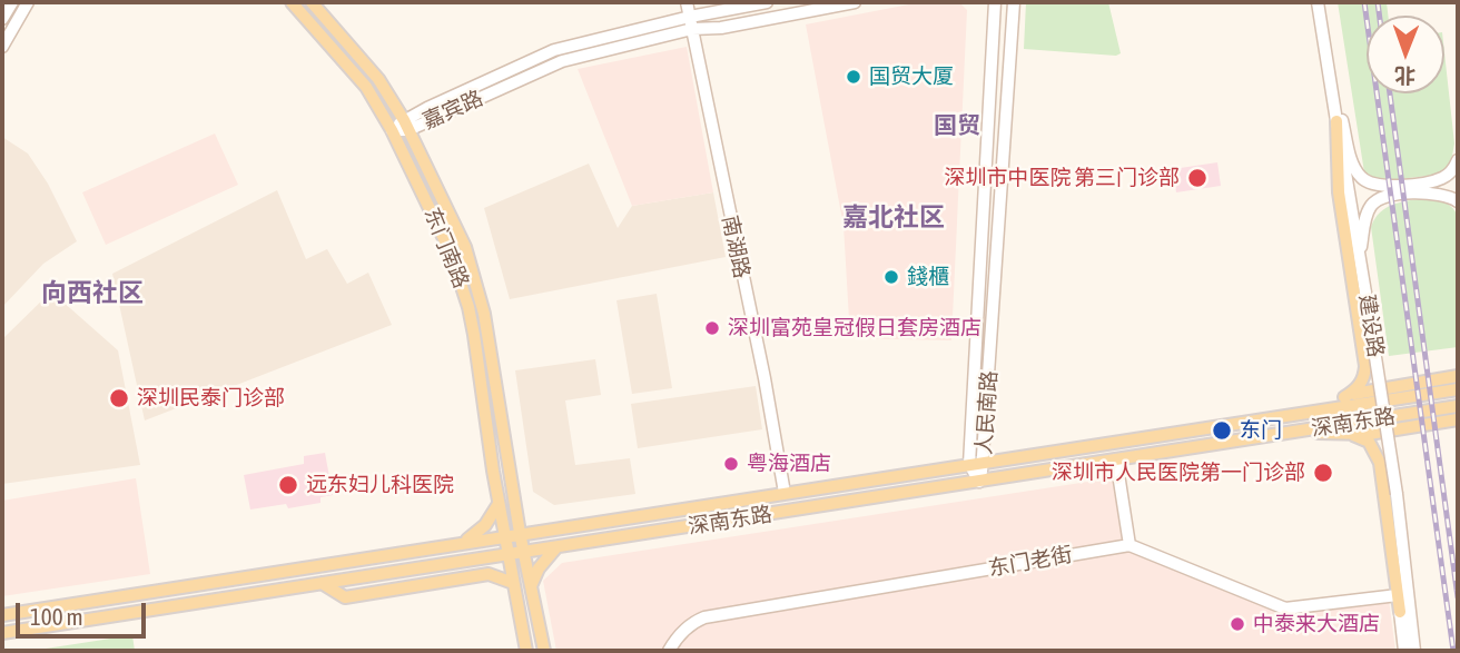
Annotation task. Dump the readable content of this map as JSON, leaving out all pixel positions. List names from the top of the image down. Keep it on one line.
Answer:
{"streets":{"main road":["嘉宾路","南湖路","东门南路","建设路","人民南路","深南东路","东门老街"]},"crossings":[["嘉宾路","南湖路"],["嘉宾路","东门南路"],["南湖路","深南东路"],["东门南路","深南东路"],["人民南路","深南东路"]],"districts":["国贸","嘉北社区","向西社区"],"places":["国贸大厦","深圳市中医院 第三门诊部","錢櫃","深圳富苑皇冠假日套房酒店","深圳民泰门诊部","东门","粤海酒店","深圳市人民医院第一门诊部","远东妇儿科医院","中泰来大酒店"],"scale_bar":"100 m","north":"bottom"}
